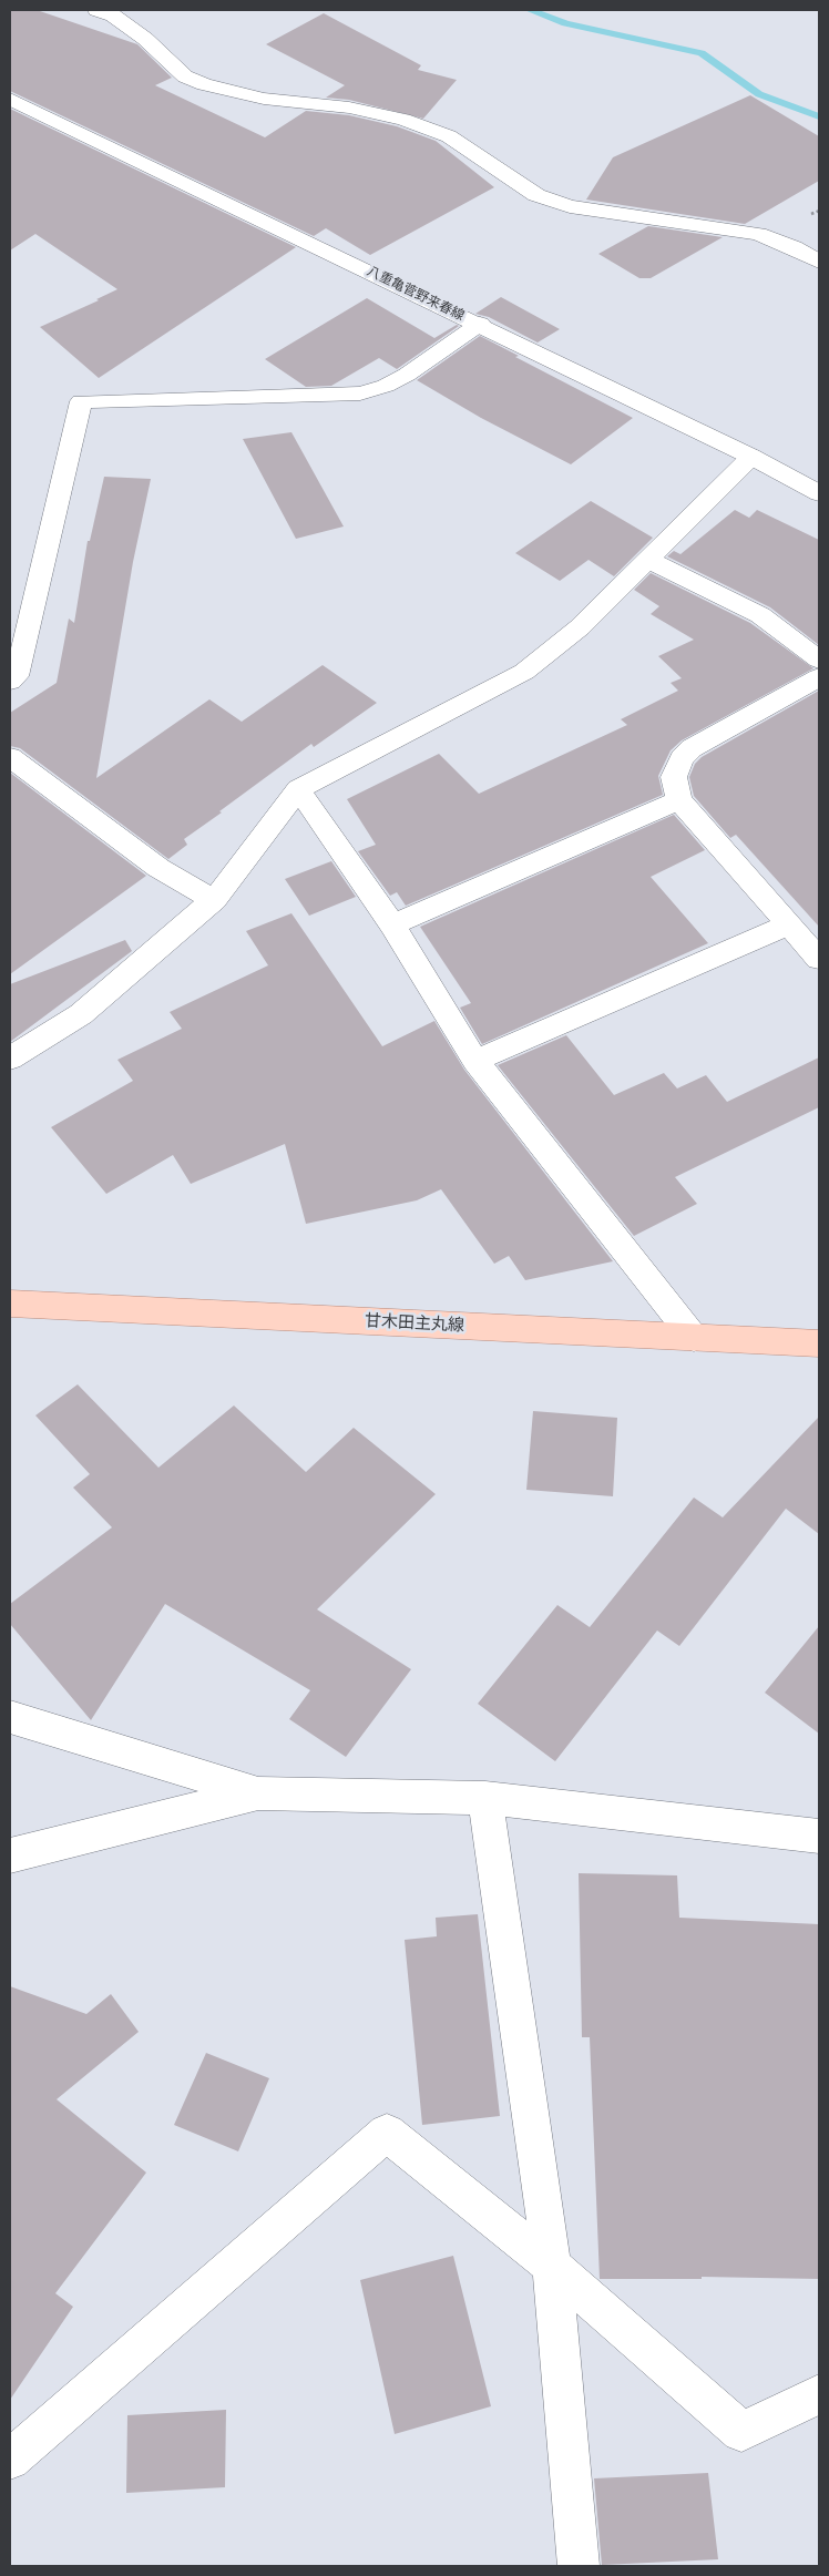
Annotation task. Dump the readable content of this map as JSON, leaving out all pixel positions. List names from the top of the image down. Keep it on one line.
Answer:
{"streets":{"main road":["甘木田主丸線"],"street":["八重亀菅野来春線"]}}
